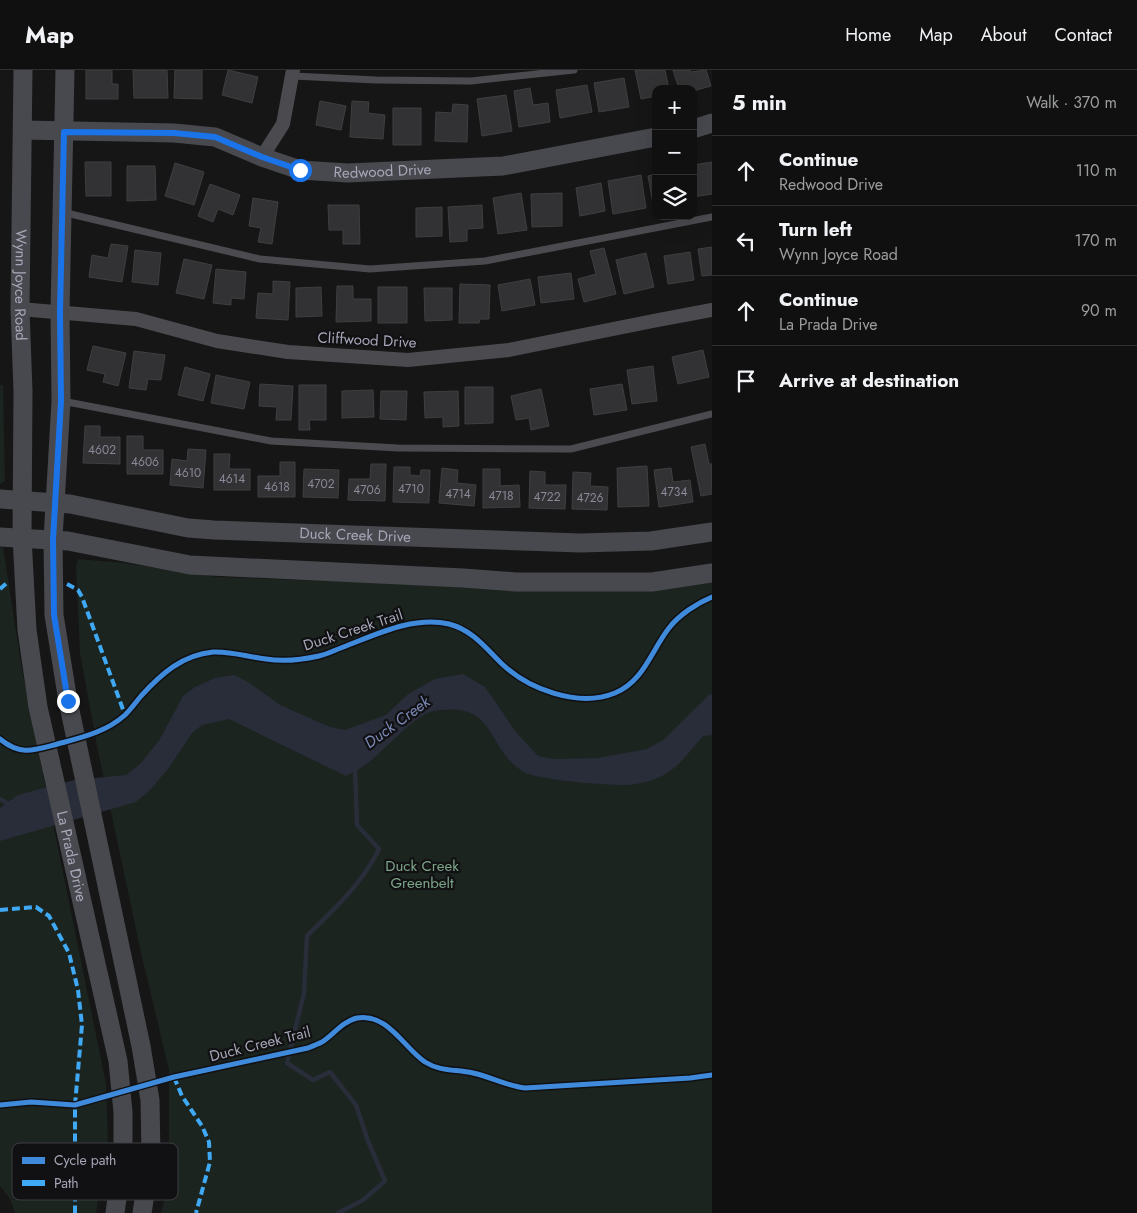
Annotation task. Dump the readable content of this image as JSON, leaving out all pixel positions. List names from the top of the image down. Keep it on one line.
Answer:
{"streets":{"main road":["Redwood Drive","Wynn Joyce Road","Duck Creek Drive","La Prada Drive"],"street":["Cliffwood Drive"],"cycle path":["Duck Creek Trail"]},"crossings":[["Redwood Drive","Wynn Joyce Road"],["Wynn Joyce Road","Cliffwood Drive"],["Wynn Joyce Road","Duck Creek Drive"],["Wynn Joyce Road","La Prada Drive"],["Duck Creek Drive","La Prada Drive"]],"water":["Duck Creek"],"parks":["Duck Creek Greenbelt"],"house_numbers":["4602","4606","4610","4614","4702","4618","4710","4706","4734","4714","4718","4722","4726"],"legend":["Cycle path","Path"],"page":{"header":"Map","nav":["Home","Map","About","Contact"],"heading":["5 min","Walk · 370 m"],"map_buttons":["+","−"],"list":[["Continue","Redwood Drive","110 m"],["Turn left","Wynn Joyce Road","170 m"],["Continue","La Prada Drive","90 m"],"Arrive at destination"]}}
